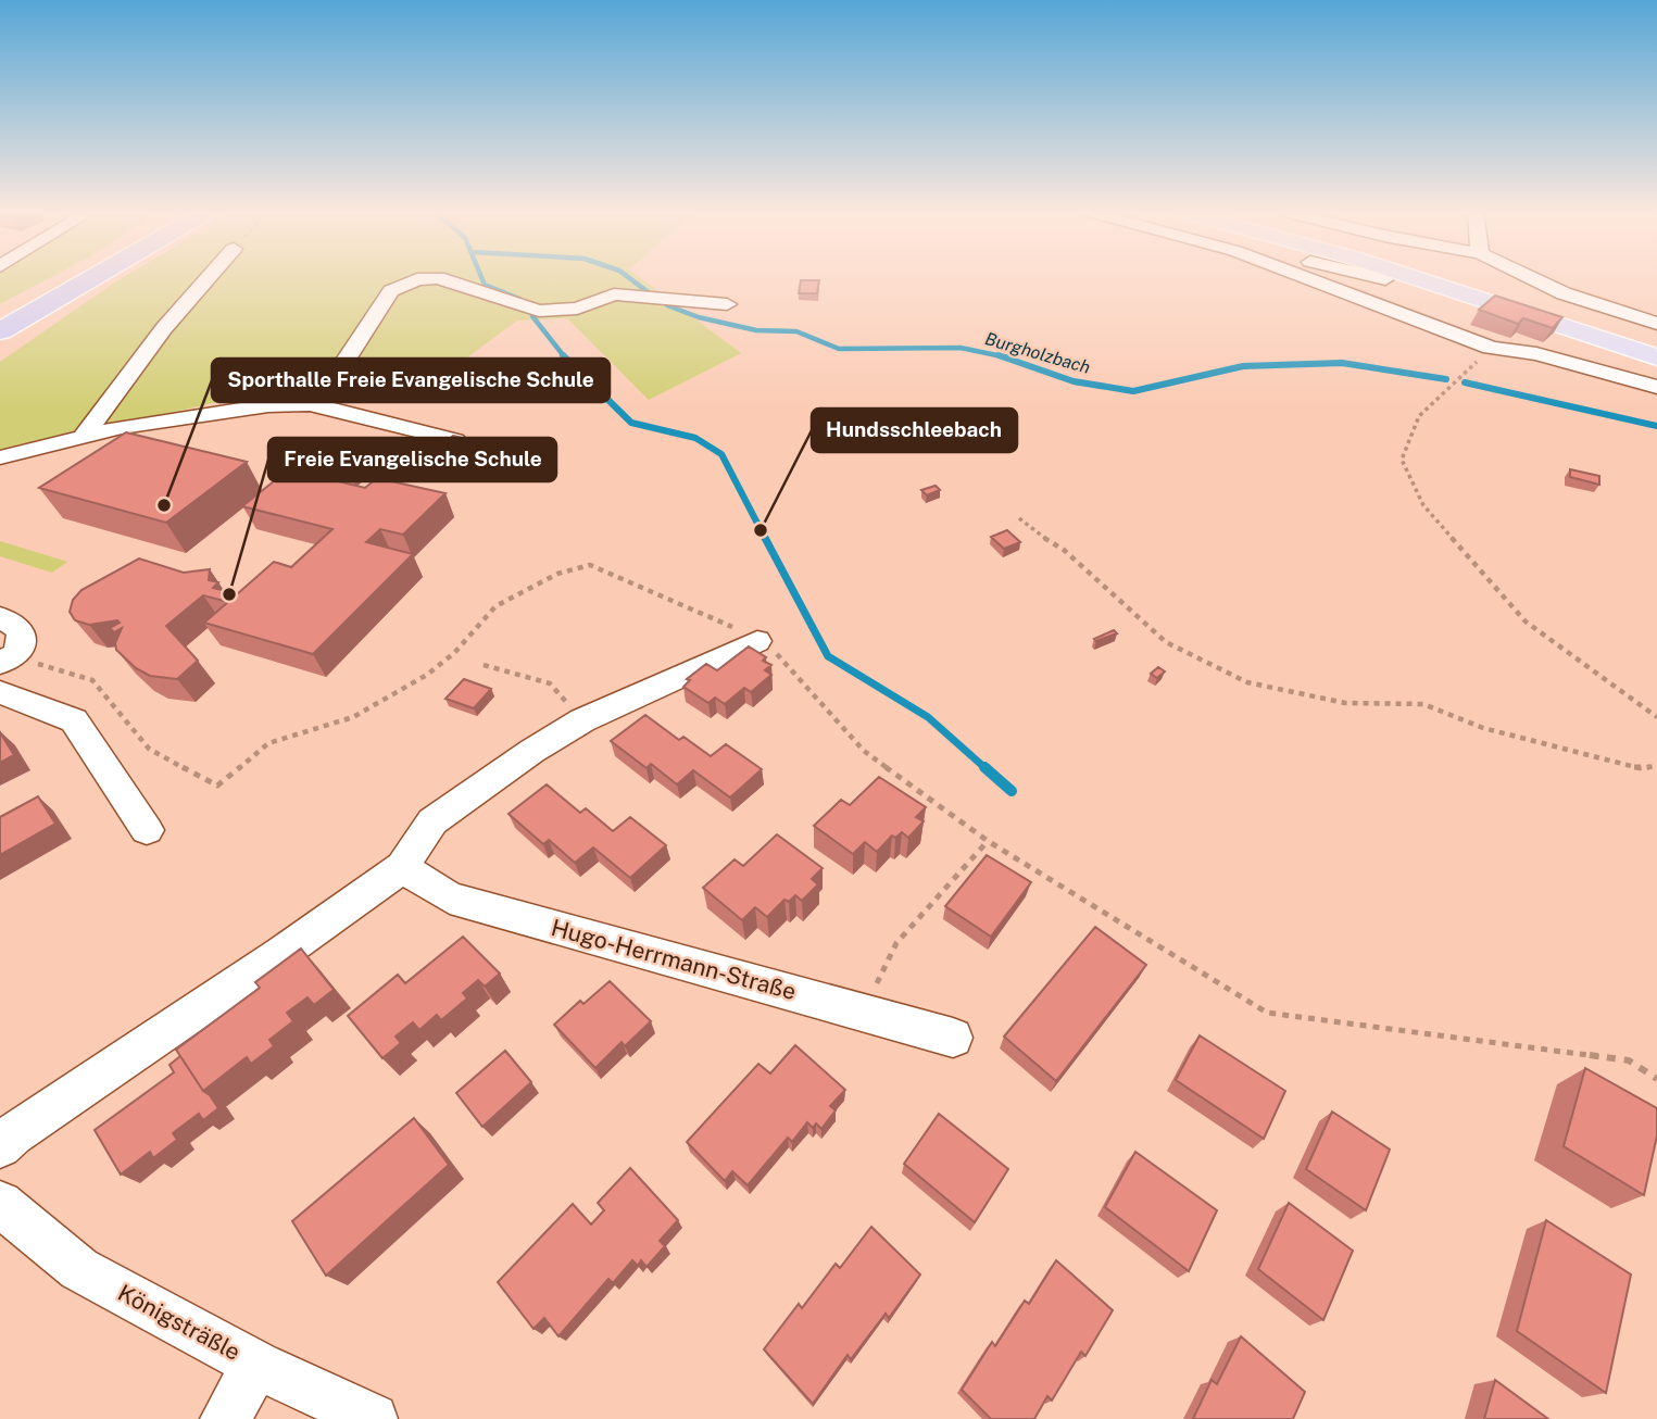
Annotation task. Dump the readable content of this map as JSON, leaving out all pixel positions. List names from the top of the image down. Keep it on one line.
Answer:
{"streets":{"street":["Hugo-Herrmann-Straße","Königsträßle"]},"water":["Burgholzbach"],"places":["Sporthalle Freie Evangelische Schule","Hundsschleebach","Freie Evangelische Schule"]}
